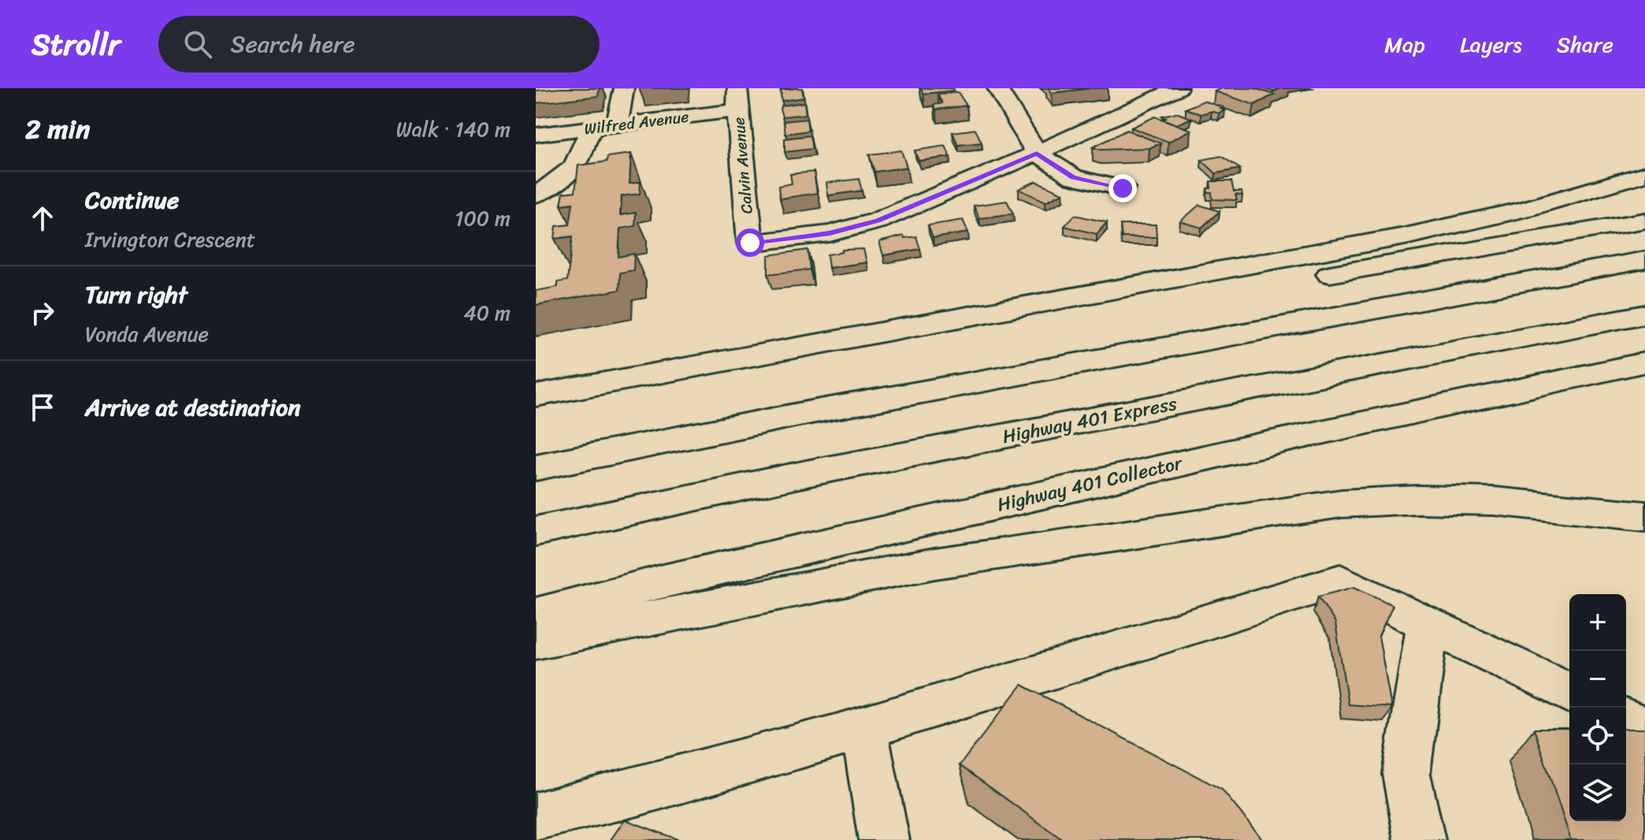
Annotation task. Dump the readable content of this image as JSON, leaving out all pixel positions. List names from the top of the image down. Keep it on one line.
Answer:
{"streets":{"main road":["Wilfred Avenue","Calvin Avenue","Highway 401 Express","Highway 401 Collector"]},"crossings":[["Wilfred Avenue","Calvin Avenue"]],"page":{"header":"Strollr","search":"Search here","nav":["Map","Layers","Share"],"heading":["2 min","Walk · 140 m"],"list":[["Continue","Irvington Crescent","100 m"],["Turn right","Vonda Avenue","40 m"],"Arrive at destination"],"map_buttons":["+","−"]}}
